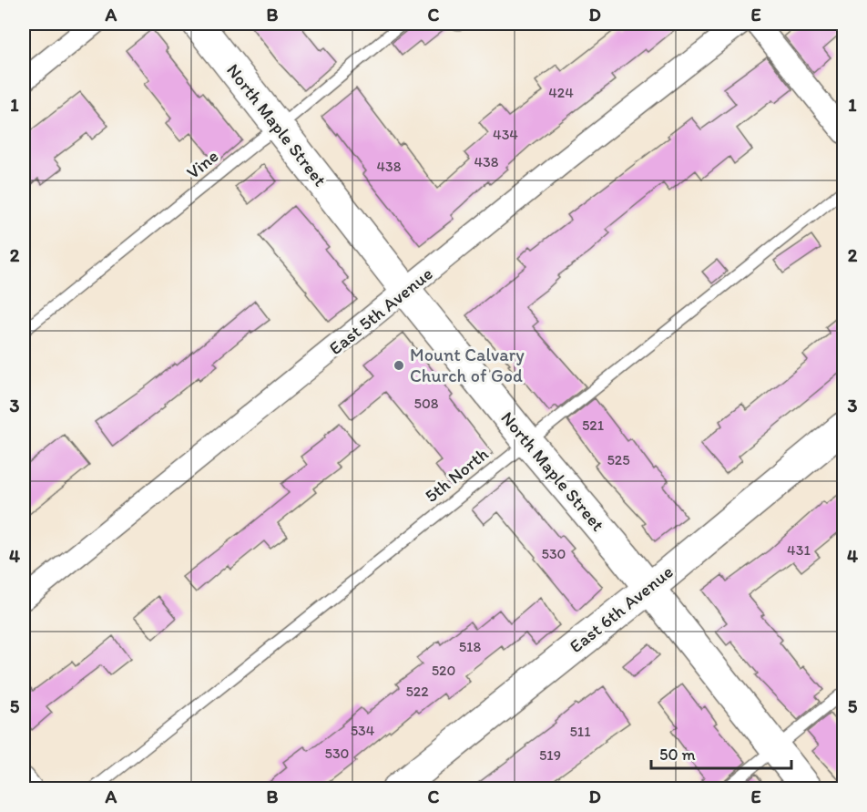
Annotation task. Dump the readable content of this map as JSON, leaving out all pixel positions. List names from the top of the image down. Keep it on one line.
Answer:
{"streets":{"street":["North Maple Street","East 5th Avenue","East 6th Avenue"],"lane":["Vine","5th North"]},"crossings":[["North Maple Street","Vine"],["North Maple Street","East 5th Avenue"],["North Maple Street","5th North"],["North Maple Street","East 6th Avenue"]],"places":["Mount Calvary Church of God"],"house_numbers":["424","434","438","438","508","521","525","431","530","518","520","522","534","511","530","519"],"scale_bar":"50 m","grid":{"columns":["A","B","C","D","E"],"rows":["1","2","3","4","5"]}}
